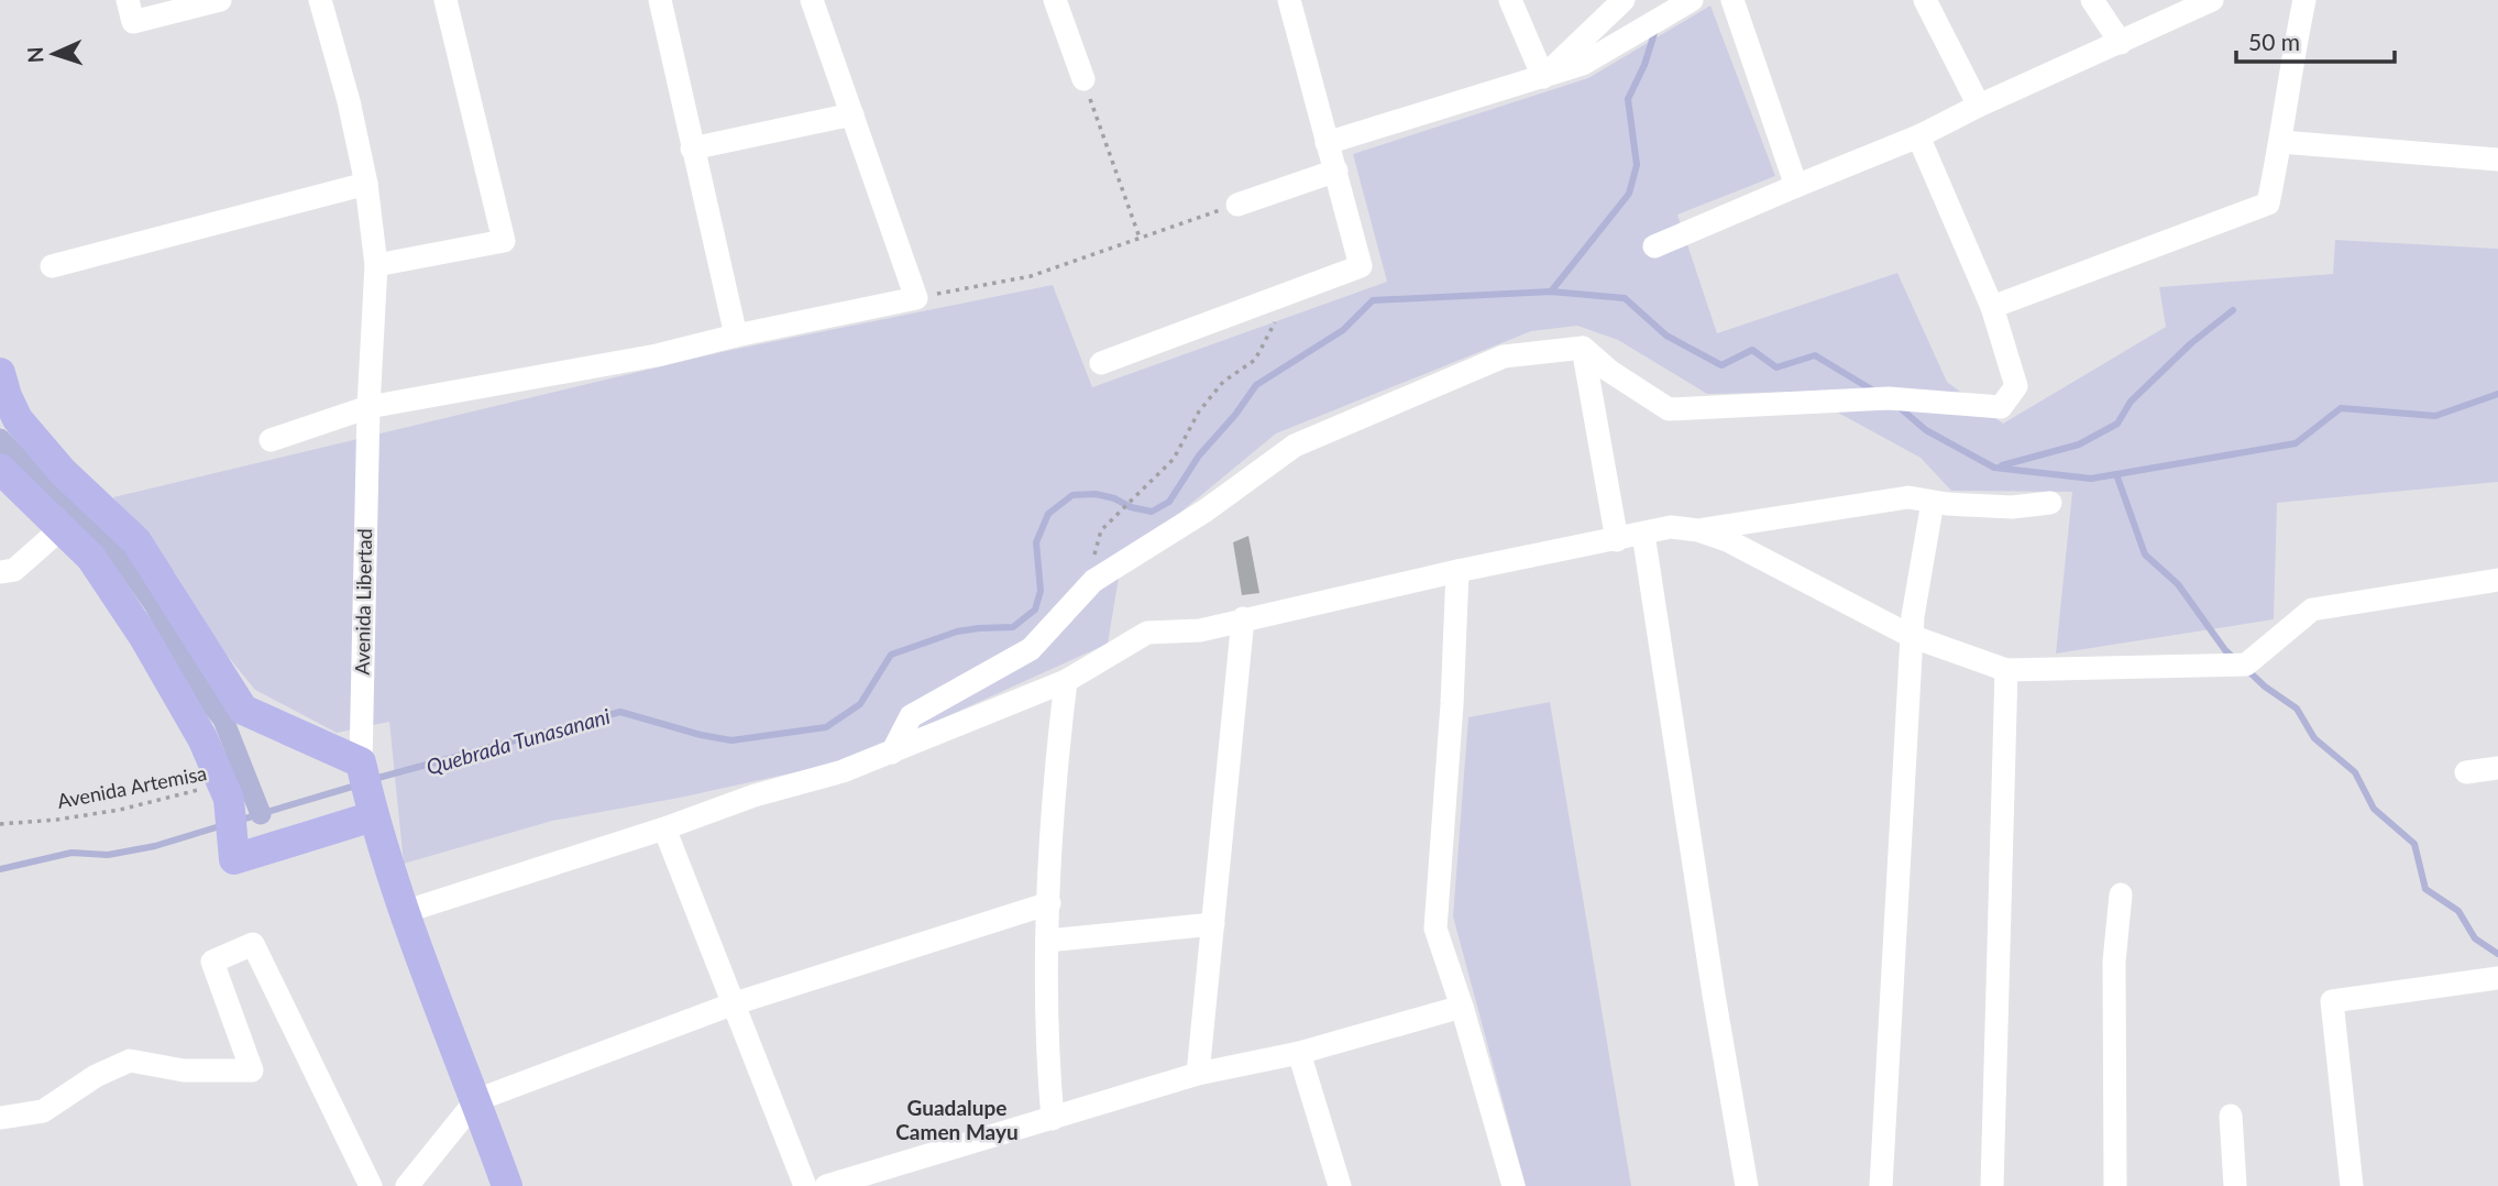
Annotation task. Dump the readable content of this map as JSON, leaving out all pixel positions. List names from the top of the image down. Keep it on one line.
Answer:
{"streets":{"main road":["Avenida Libertad"],"path":["Avenida Artemisa"]},"districts":["Guadalupe Camen Mayu"],"water":["Quebrada Tunasanani"],"scale_bar":"50 m","north":"left"}
